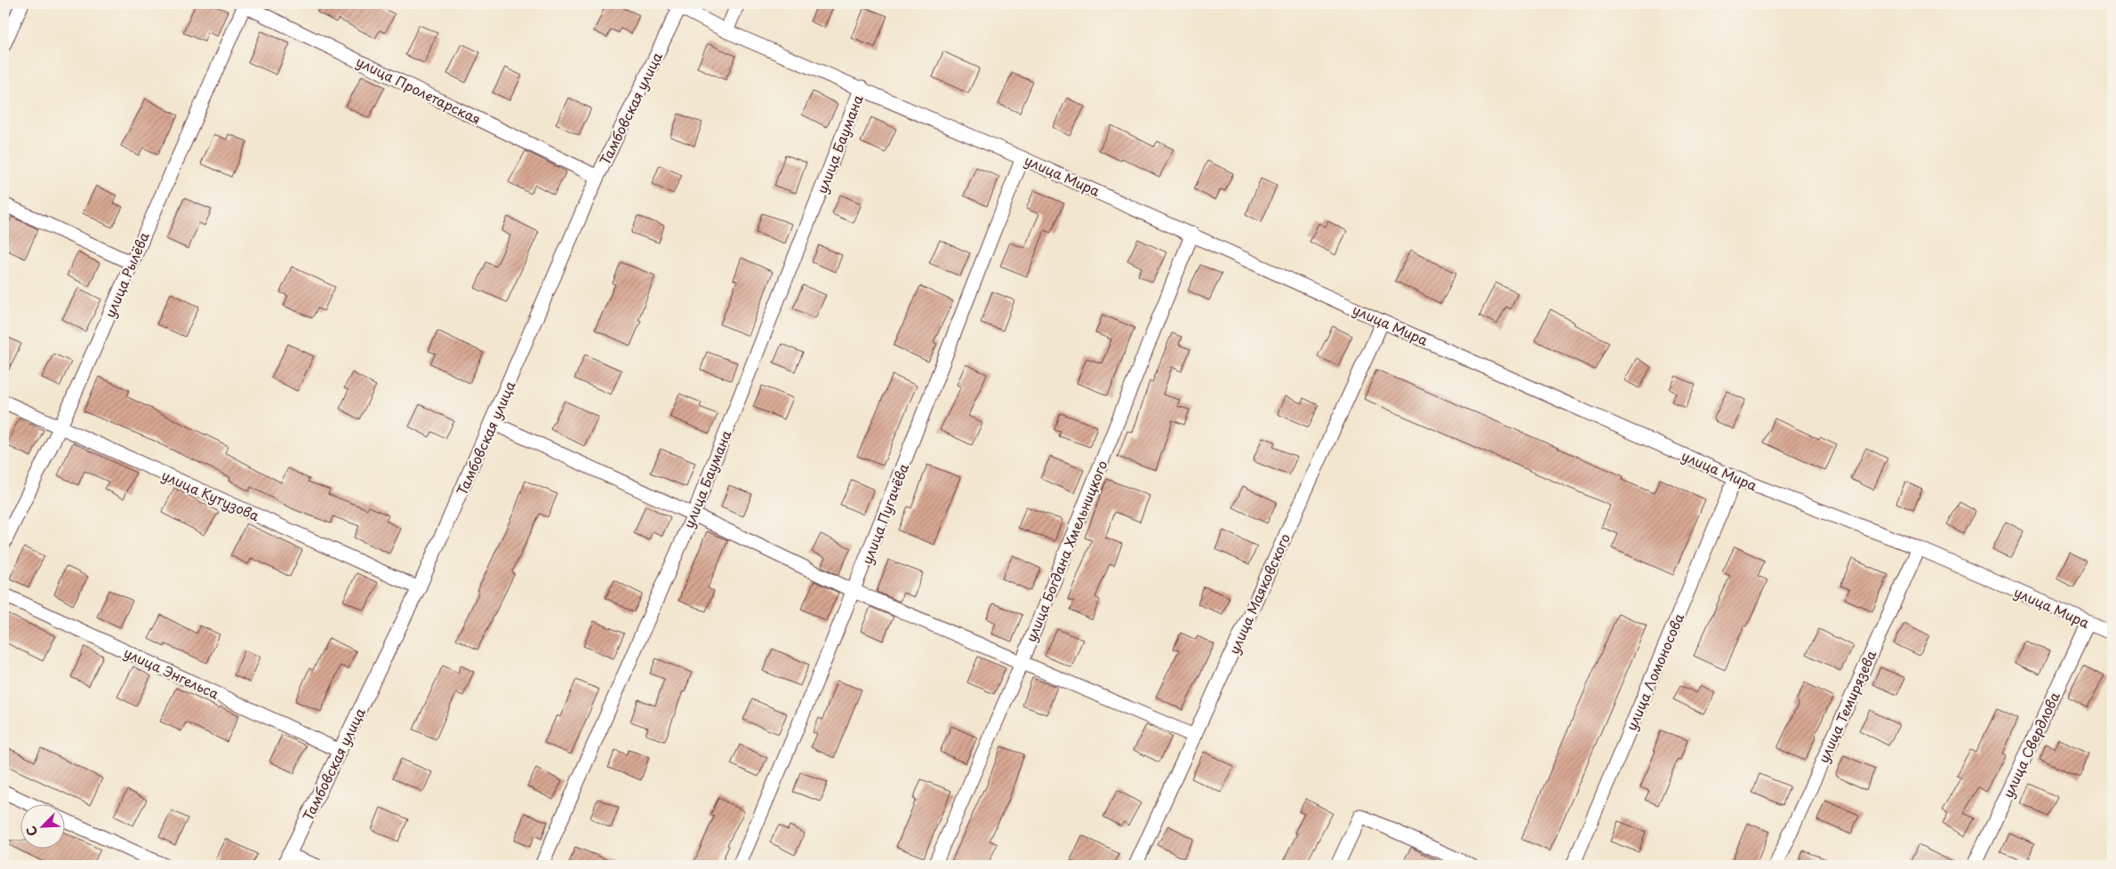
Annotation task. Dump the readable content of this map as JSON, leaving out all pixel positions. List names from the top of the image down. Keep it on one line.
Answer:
{"streets":{"street":["улица Пролетарская","Тамбовская улица","улица Баумана","улица Мира","улица Рылёва","улица Кутузова","улица Пугачёва","улица Богдана Хмельницкого","улица Маяковского","улица Ломоносова","улица Энгельса","улица Темирязева","улица Свердлова"]},"crossings":[["улица Пролетарская","Тамбовская улица"],["улица Пролетарская","улица Рылёва"],["Тамбовская улица","улица Мира"],["Тамбовская улица","улица Кутузова"],["Тамбовская улица","улица Энгельса"],["улица Баумана","улица Мира"],["улица Мира","улица Пугачёва"],["улица Мира","улица Богдана Хмельницкого"],["улица Мира","улица Маяковского"],["улица Мира","улица Ломоносова"],["улица Мира","улица Темирязева"],["улица Мира","улица Свердлова"],["улица Рылёва","улица Кутузова"]],"north":"bottom left"}
